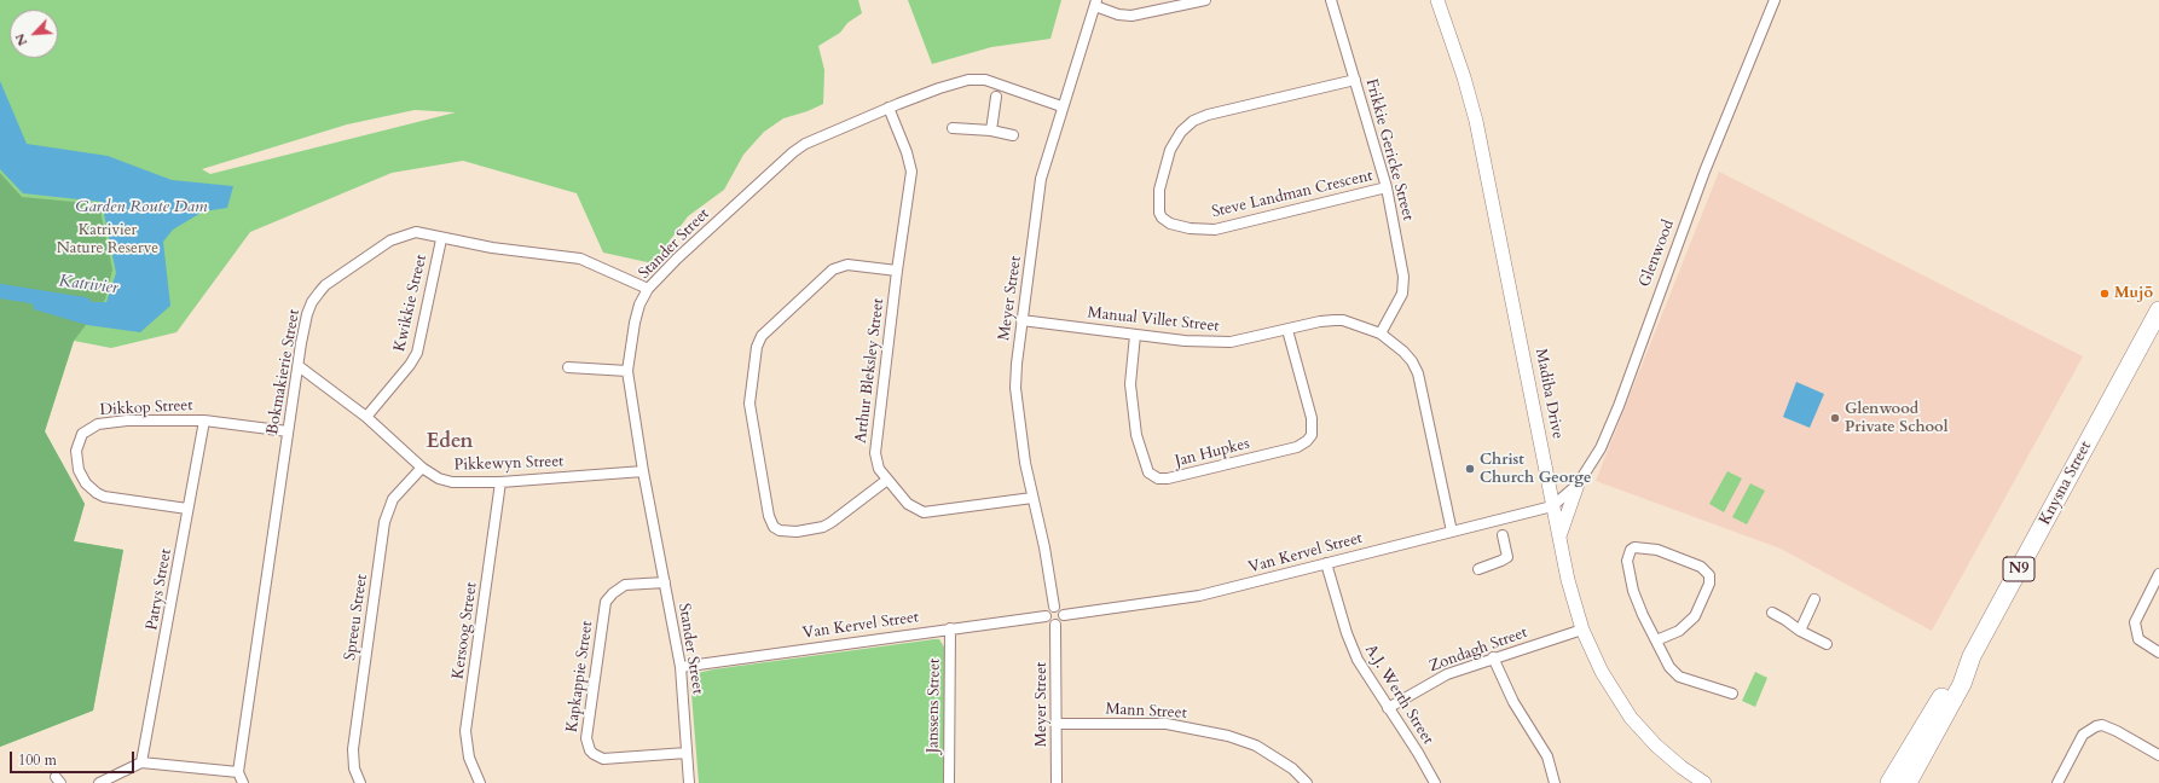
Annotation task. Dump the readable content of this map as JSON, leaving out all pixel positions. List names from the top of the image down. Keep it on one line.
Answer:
{"streets":{"highway":["Knysna Street","N9"],"street":["Frikkie Gericke Street","Steve Landman Crescent","Stander Street","Glenwood","Meyer Street","Kwikkie Street","Manual Villet Street","Arthur Bleksley Street","Bokmakierie Street","Madiba Drive","Dikkop Street","Jan Hupkes","Pikkewyn Street","Van Kervel Street","Patrys Street","Spreeu Street","Kersoog Street","Zondagh Street","Kapkappie Street","A.J. Werth Street","Janssens Street","Mann Street"]},"crossings":[["Frikkie Gericke Street","Steve Landman Crescent"],["Frikkie Gericke Street","Manual Villet Street"],["Stander Street","Meyer Street"],["Stander Street","Arthur Bleksley Street"],["Stander Street","Bokmakierie Street"],["Stander Street","Pikkewyn Street"],["Stander Street","Van Kervel Street"],["Stander Street","Kapkappie Street"],["Glenwood","Madiba Drive"],["Glenwood","Van Kervel Street"],["Meyer Street","Manual Villet Street"],["Meyer Street","Arthur Bleksley Street"],["Meyer Street","Van Kervel Street"],["Meyer Street","Mann Street"],["Kwikkie Street","Bokmakierie Street"],["Kwikkie Street","Pikkewyn Street"],["Manual Villet Street","Jan Hupkes"],["Manual Villet Street","Van Kervel Street"],["Bokmakierie Street","Dikkop Street"],["Bokmakierie Street","Pikkewyn Street"],["Madiba Drive","Van Kervel Street"],["Madiba Drive","Zondagh Street"],["Dikkop Street","Patrys Street"],["Pikkewyn Street","Spreeu Street"],["Pikkewyn Street","Kersoog Street"],["Van Kervel Street","A.J. Werth Street"],["Van Kervel Street","Janssens Street"],["Zondagh Street","A.J. Werth Street"]],"districts":["Eden"],"water":["Garden Route Dam","Katrivier"],"parks":["Katrivier Nature Reserve"],"places":["Mujō","Glenwood Private School","Christ Church George"],"scale_bar":"100 m","north":"bottom left"}
